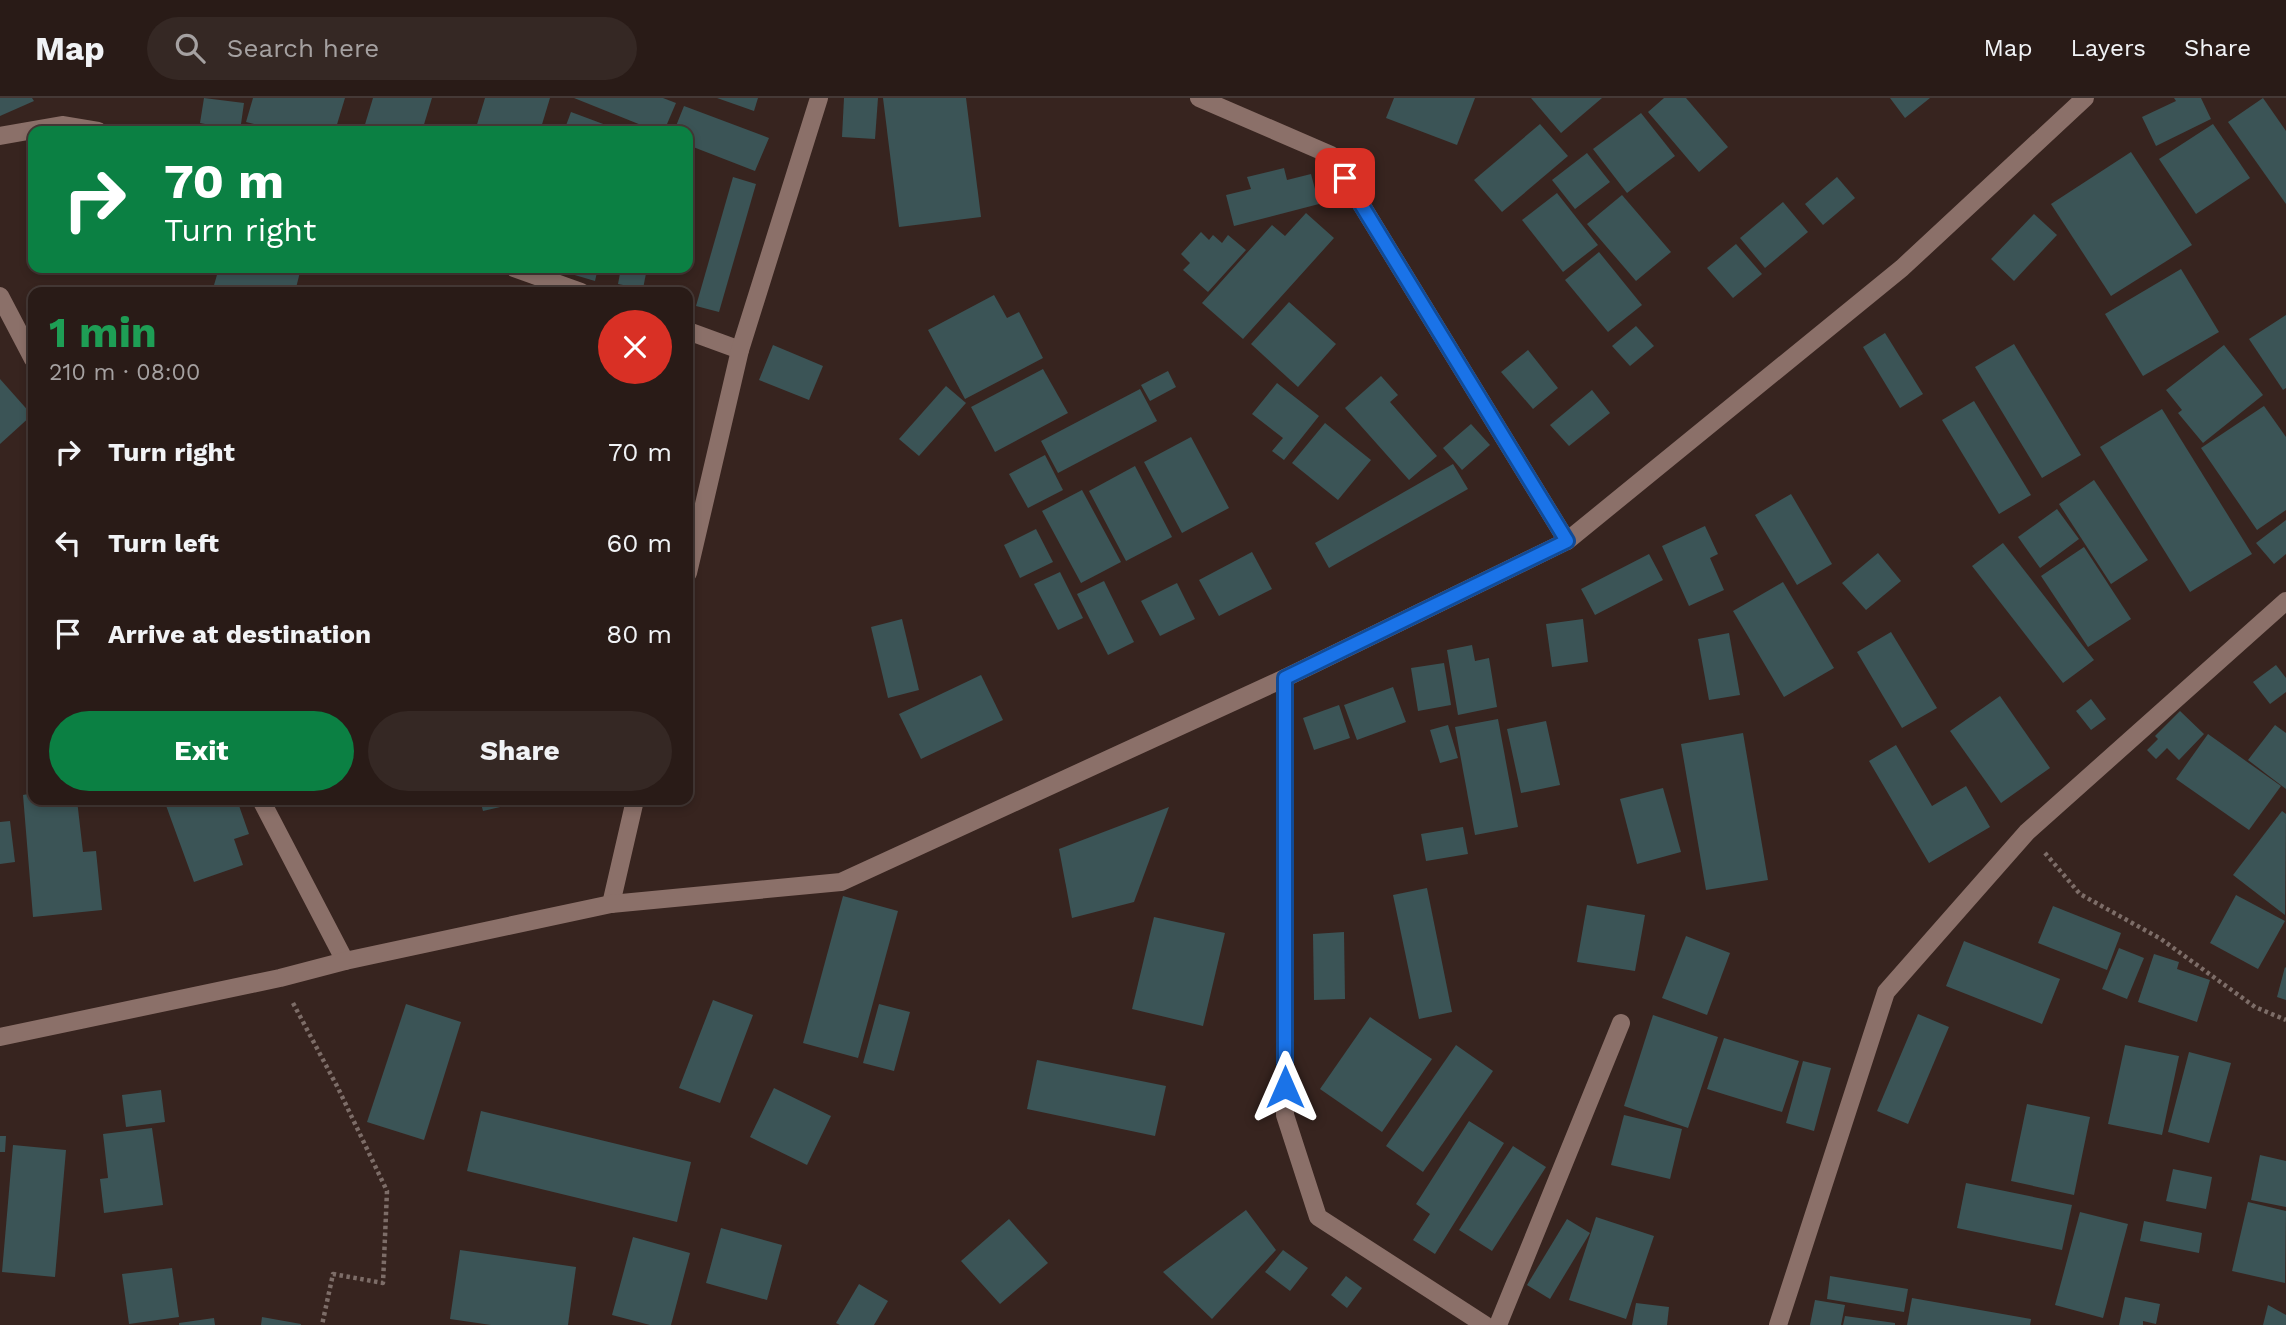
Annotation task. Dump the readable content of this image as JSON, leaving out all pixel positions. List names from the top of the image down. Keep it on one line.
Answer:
{"page":{"header":"Map","search":"Search here","nav":["Map","Layers","Share"],"turn":["70 m","Turn right"],"heading":["1 min","210 m · 08:00"],"list":[{"name":"Turn right","value":"70 m"},{"name":"Turn left","value":"60 m"},{"name":"Arrive at destination","value":"80 m"}],"buttons":["Exit","Share"]}}
